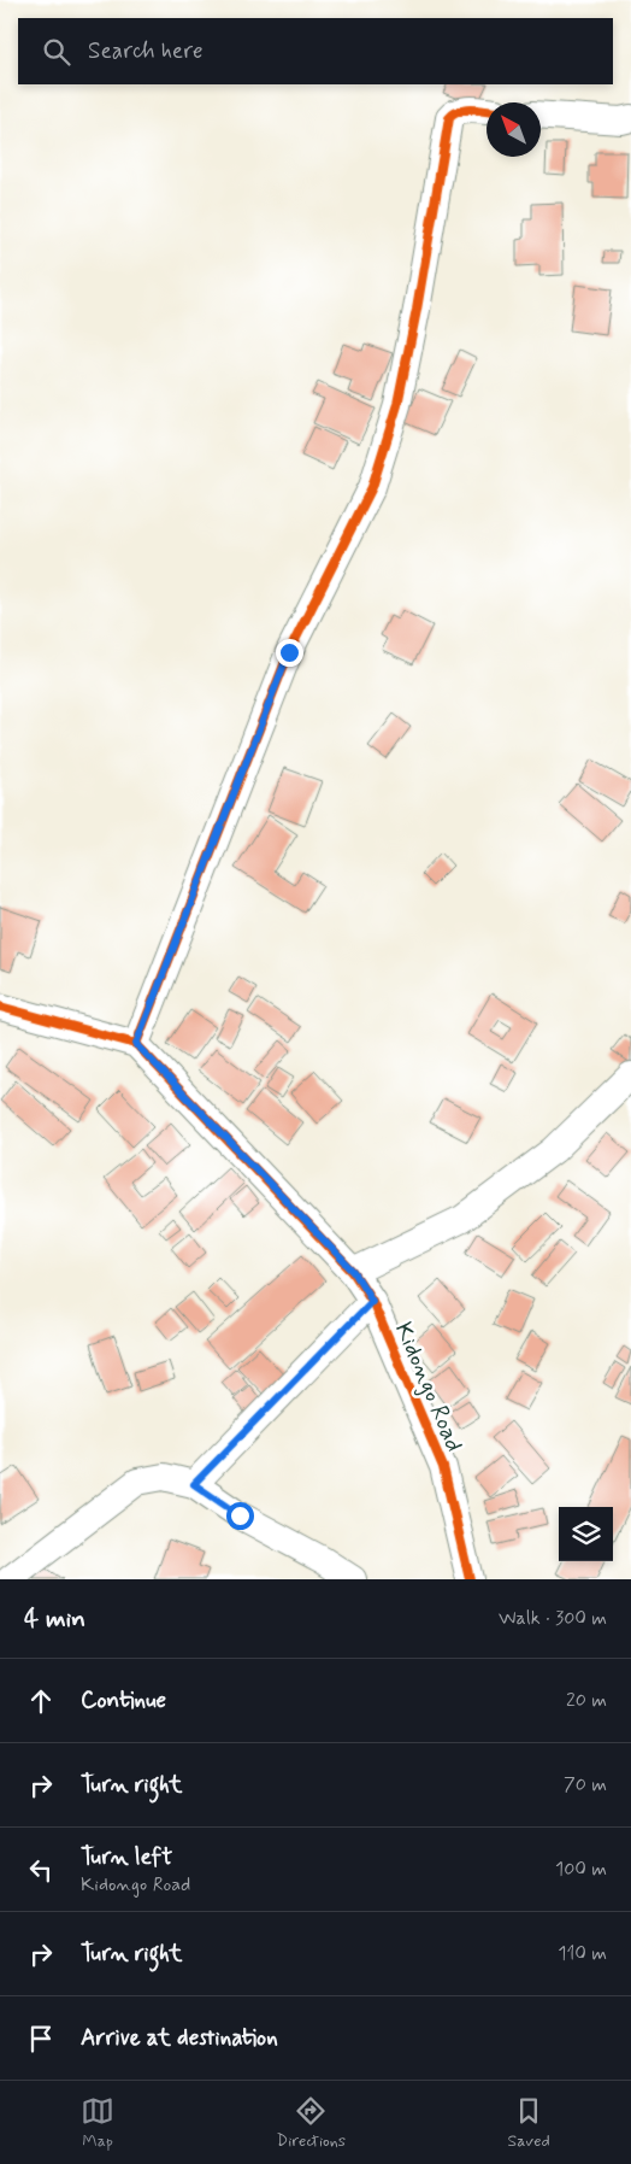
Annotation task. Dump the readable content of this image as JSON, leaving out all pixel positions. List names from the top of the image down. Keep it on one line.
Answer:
{"streets":{"street":["Kidongo Road"]},"north":"top left","page":{"search":"Search here","heading":["4 min","Walk · 300 m"],"list":[["Continue","20 m"],["Turn right","70 m"],["Turn left","Kidongo Road","100 m"],["Turn right","110 m"],"Arrive at destination"],"nav":["Map","Directions","Saved"]}}
